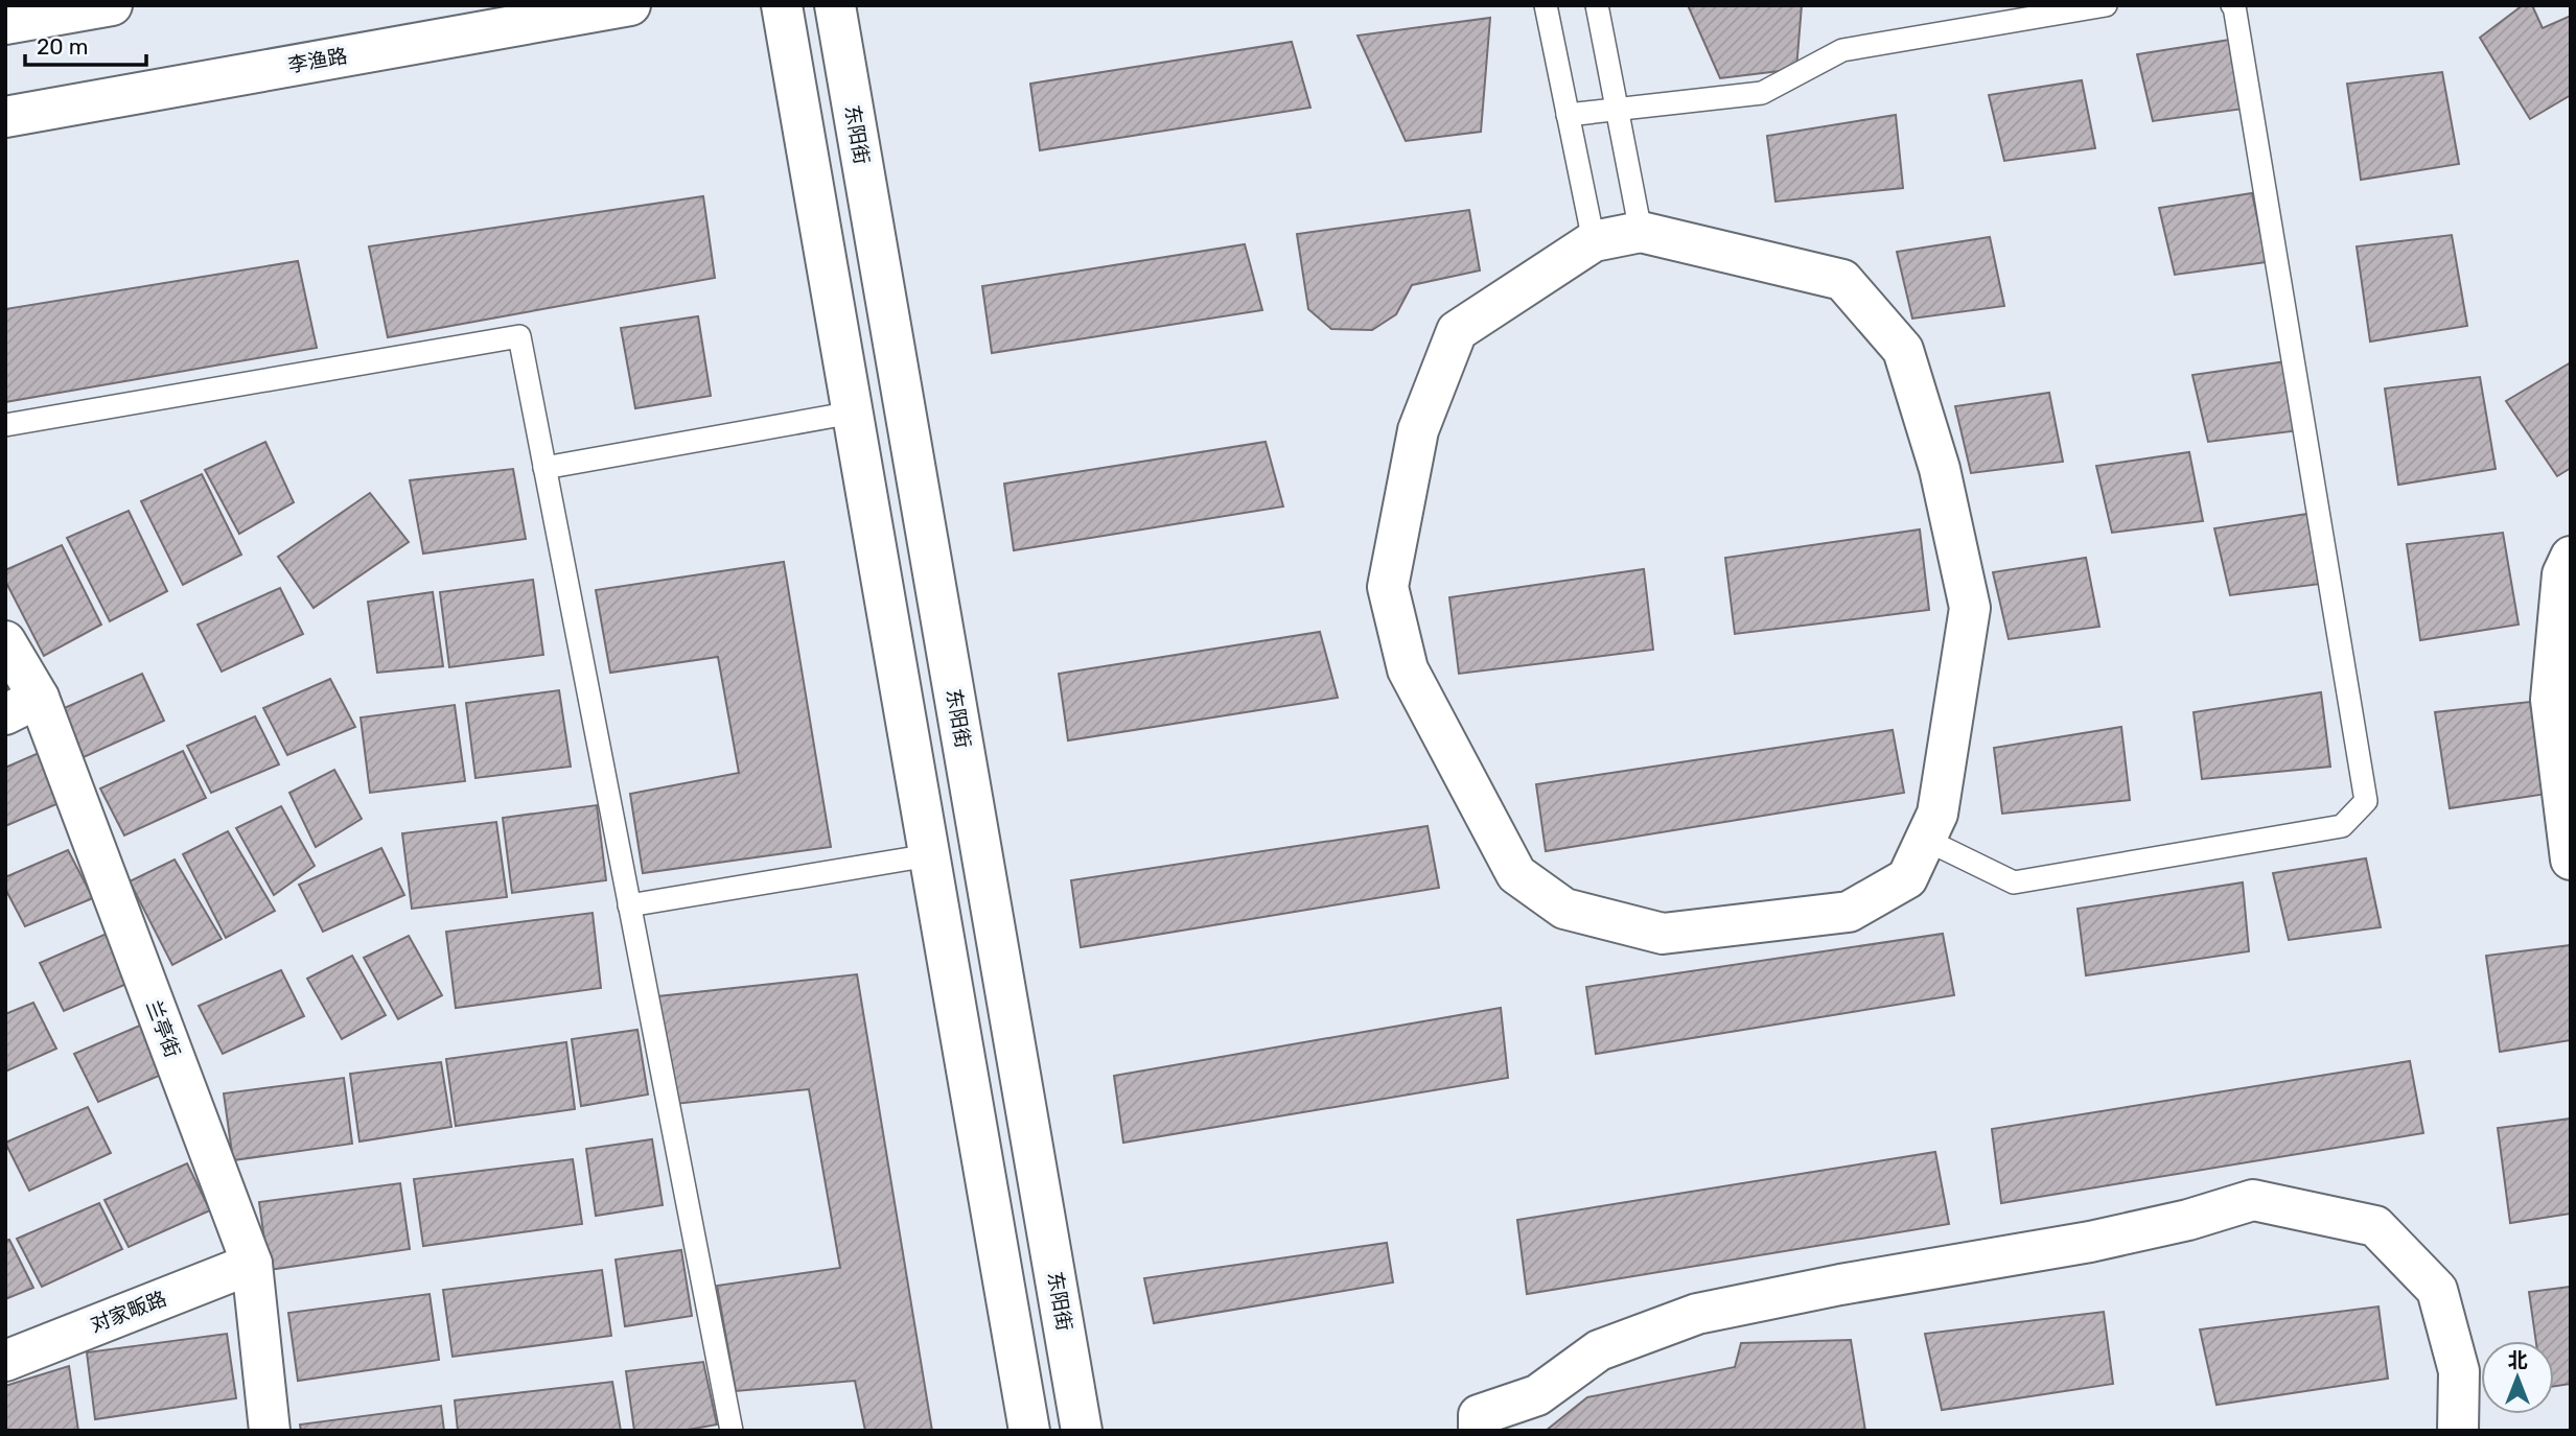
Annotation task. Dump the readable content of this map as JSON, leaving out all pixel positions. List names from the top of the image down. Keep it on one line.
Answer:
{"streets":{"street":["李渔路","东阳街","兰亭街","对家畈路"]},"crossings":[["兰亭街","对家畈路"]],"scale_bar":"20 m","north":"top"}
